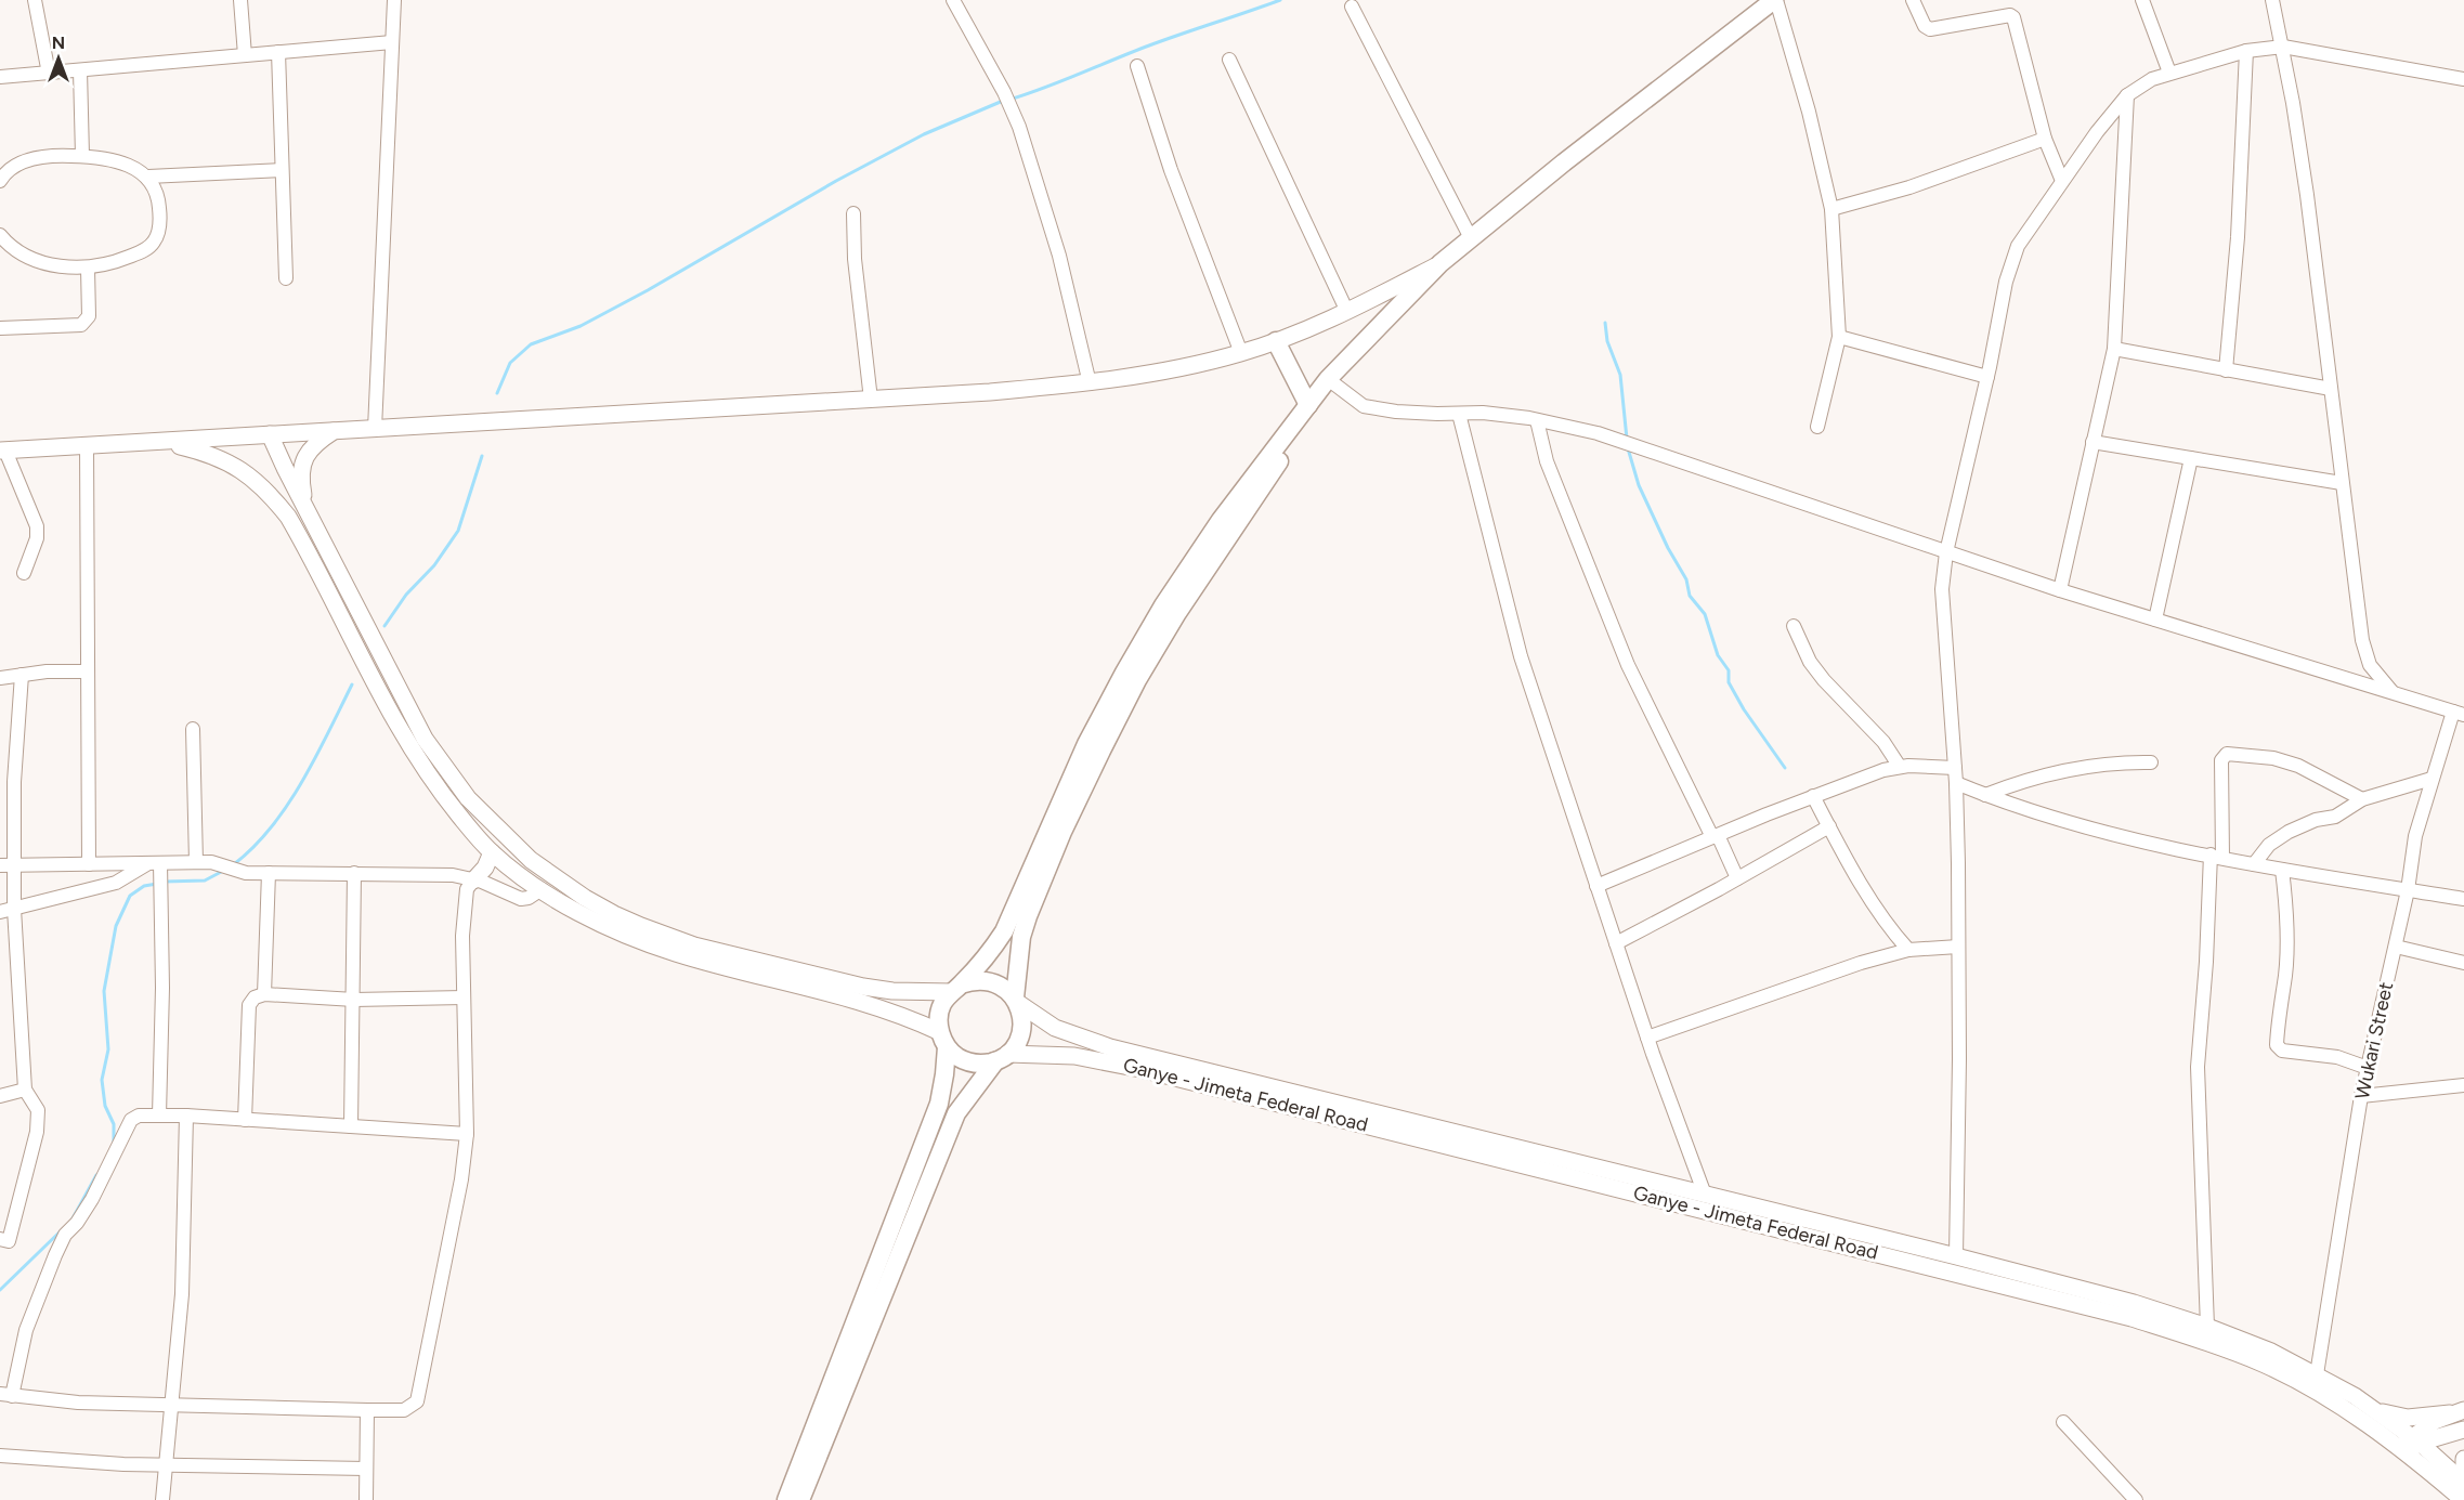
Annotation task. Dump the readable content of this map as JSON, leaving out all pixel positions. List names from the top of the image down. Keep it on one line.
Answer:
{"streets":{"main road":["Ganye - Jimeta Federal Road"],"street":["Wukari Street"]},"crossings":[["Wukari Street","Ganye - Jimeta Federal Road"]],"north":"top"}
